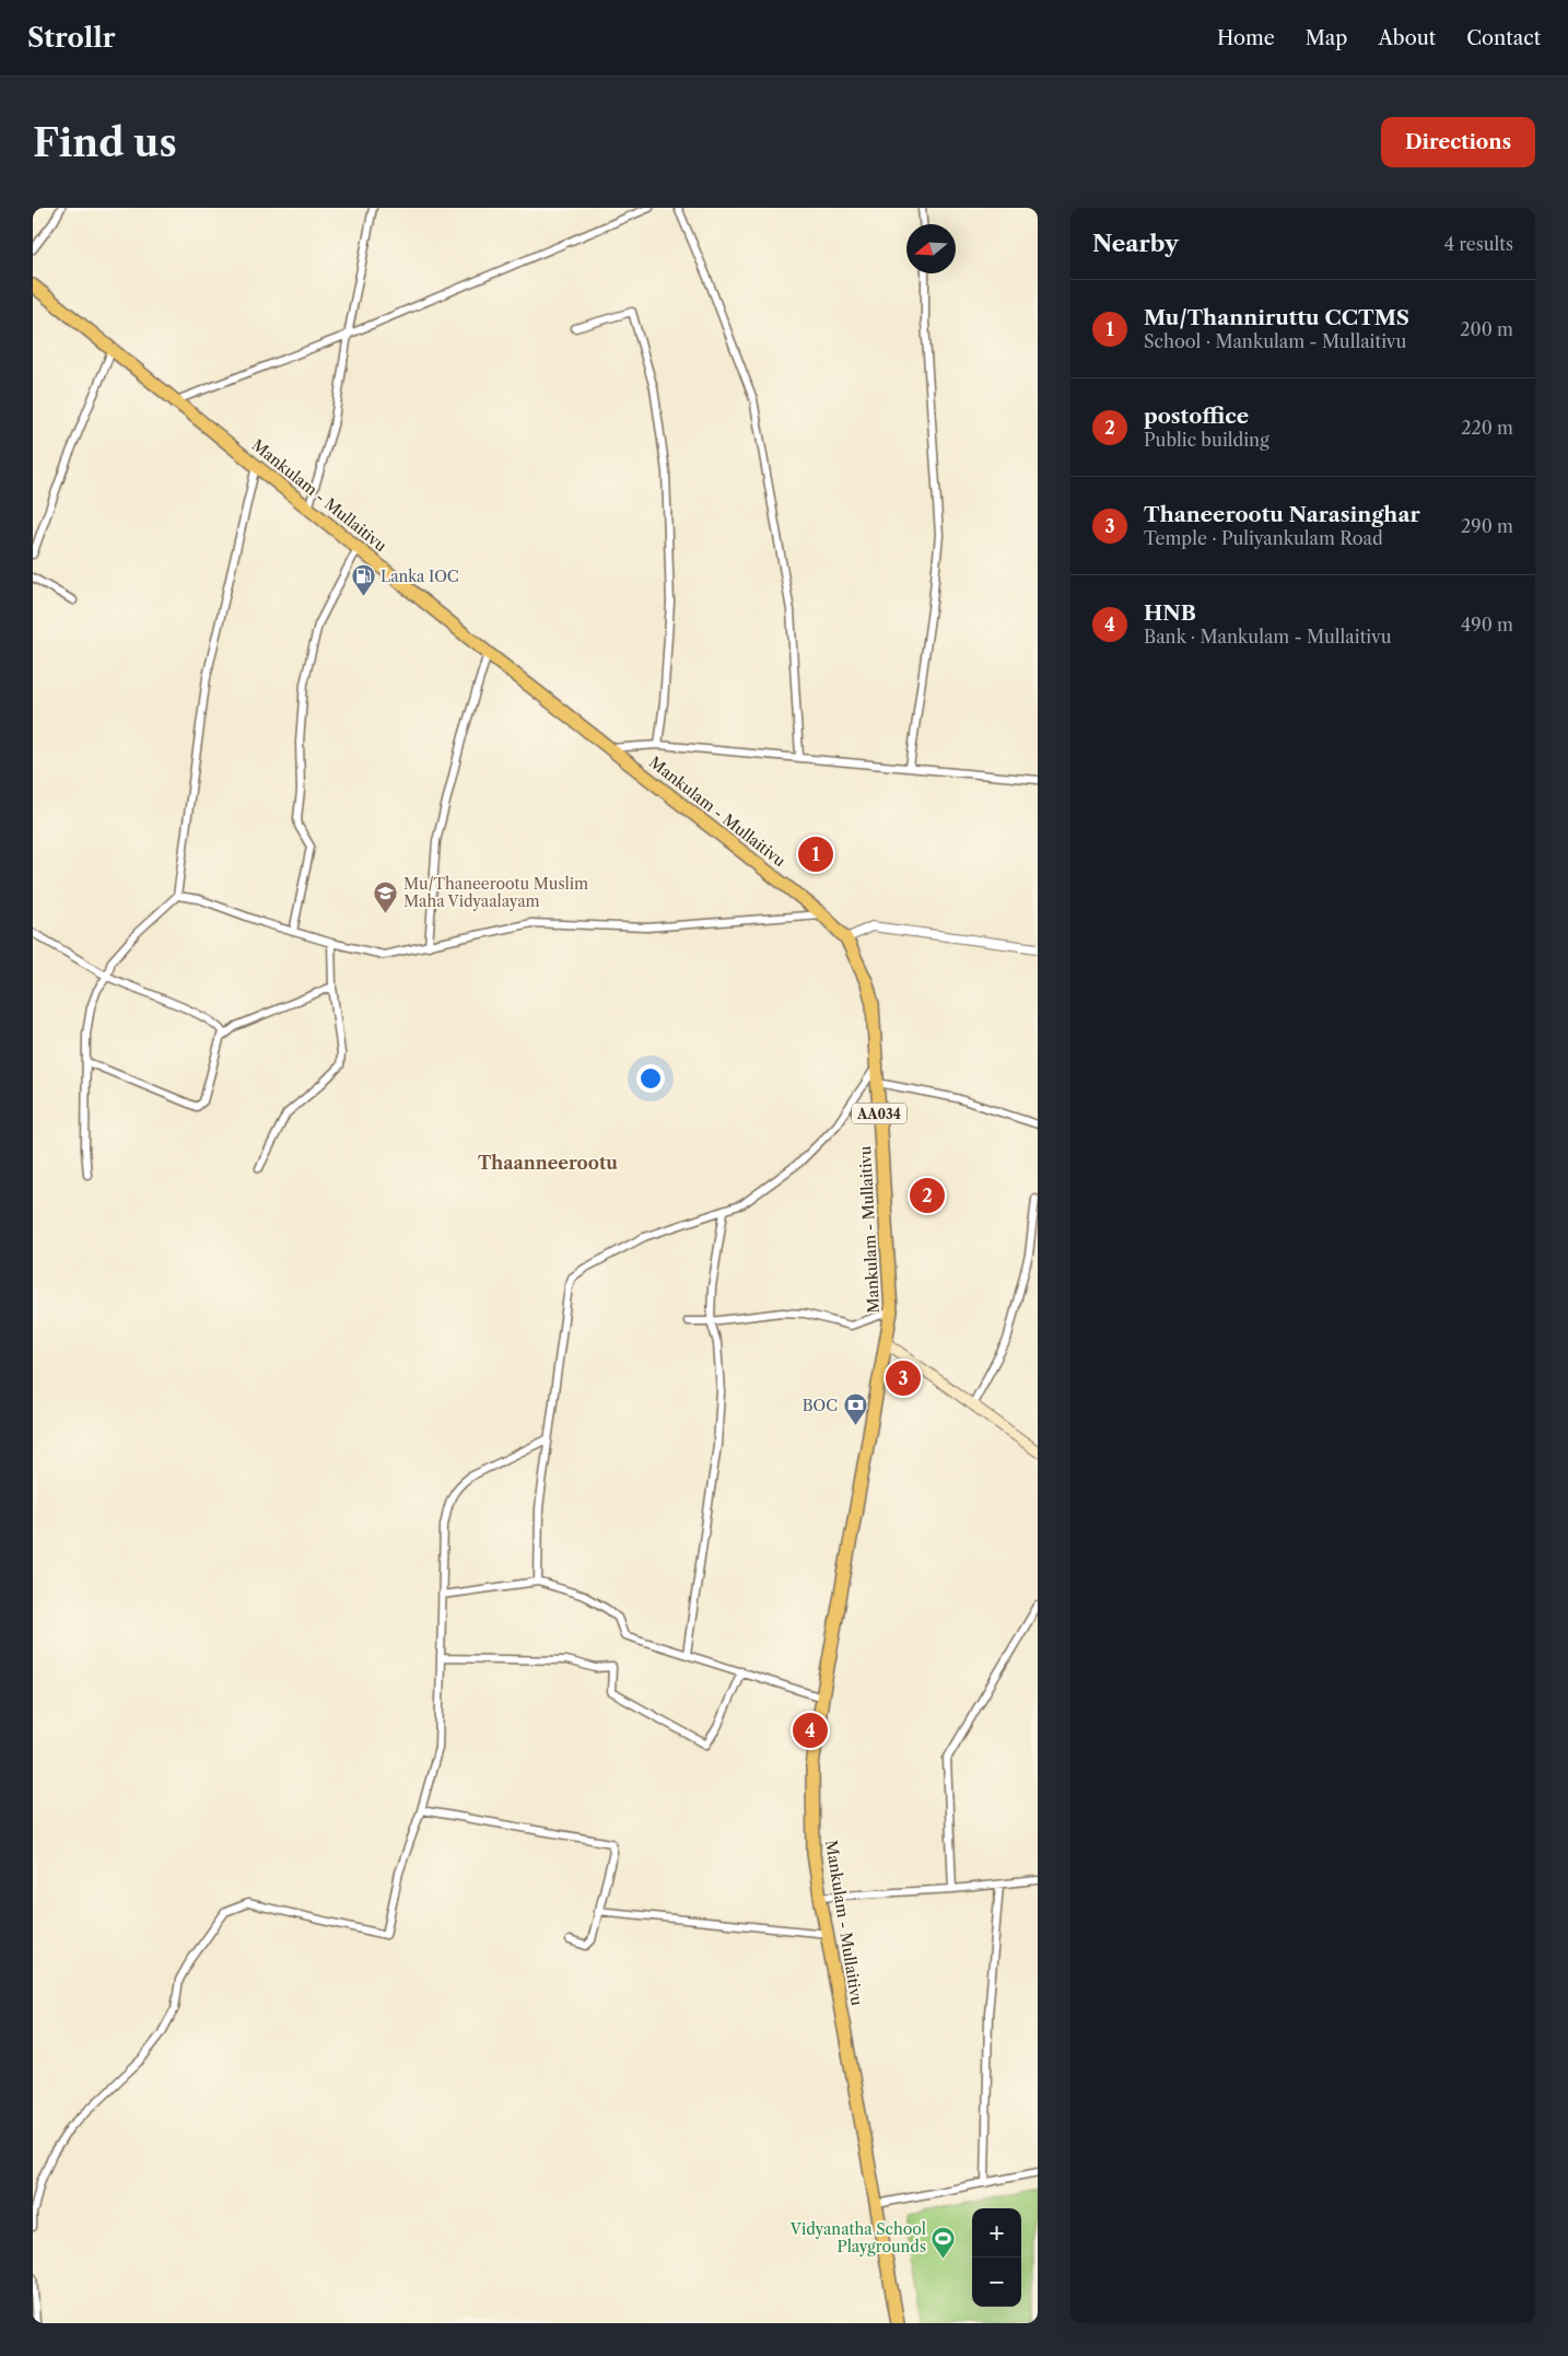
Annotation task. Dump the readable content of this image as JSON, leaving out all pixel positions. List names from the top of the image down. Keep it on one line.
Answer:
{"streets":{"highway":["Mankulam - Mullaitivu","AA034"]},"districts":["Thaanneerootu"],"places":{"fuel station":["Lanka IOC"],"school or university":["Mu/Thaneerootu Muslim Maha Vidyaalayam"],"bank":["BOC"],"sports":["Vidyanatha School Playgrounds"]},"north":"left","page":{"header":"Strollr","nav":["Home","Map","About","Contact"],"buttons":"Directions","title":"Find us","heading":["Nearby","4 results"],"list":[{"mark":"1","name":"Mu/Thanniruttu CCTMS","note":"School · Mankulam - Mullaitivu","value":"200 m"},{"mark":"2","name":"postoffice","note":"Public building","value":"220 m"},{"mark":"3","name":"Thaneerootu Narasinghar","note":"Temple · Puliyankulam Road","value":"290 m"},{"mark":"4","name":"HNB","note":"Bank · Mankulam - Mullaitivu","value":"490 m"}],"pins":["1","2","3","4"],"map_buttons":["+","−"]}}
